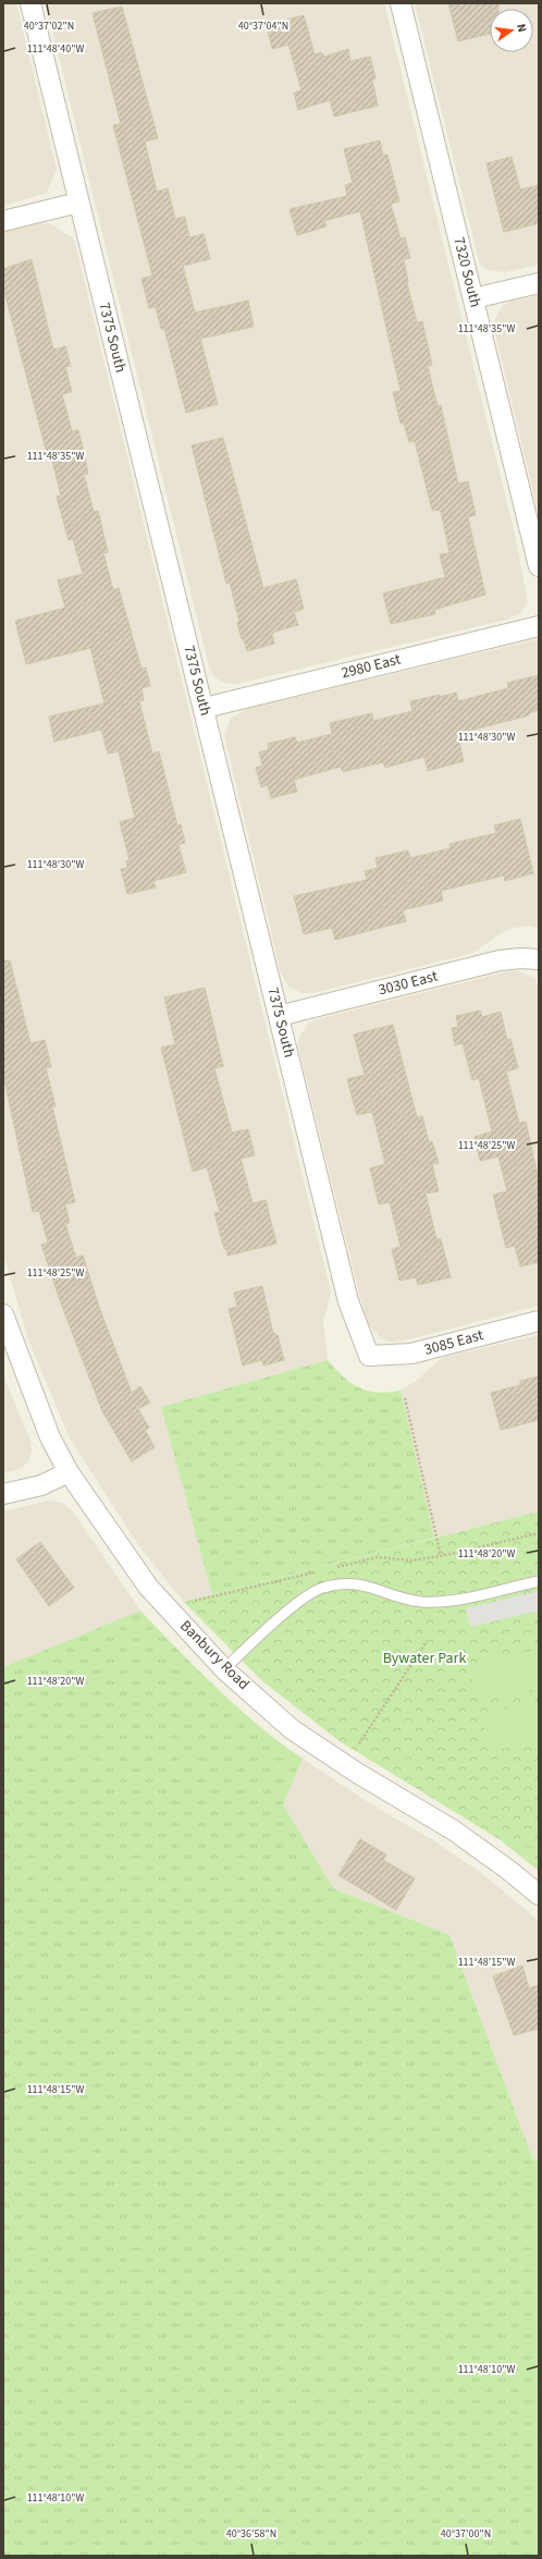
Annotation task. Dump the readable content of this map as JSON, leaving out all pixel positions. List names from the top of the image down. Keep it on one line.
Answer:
{"streets":{"street":["7320 South","7375 South","2980 East","3030 East","3085 East","Banbury Road"]},"crossings":[["7375 South","2980 East"],["7375 South","3030 East"],["7375 South","3085 East"]],"parks":["Bywater Park"],"north":"right","coordinates":["40°37'02\"N","40°37'04\"N","111°48'40\"W","111°48'35\"W","111°48'30\"W","111°48'25\"W","111°48'20\"W","111°48'15\"W","111°48'10\"W","40°36'58\"N","40°37'00\"N"]}
